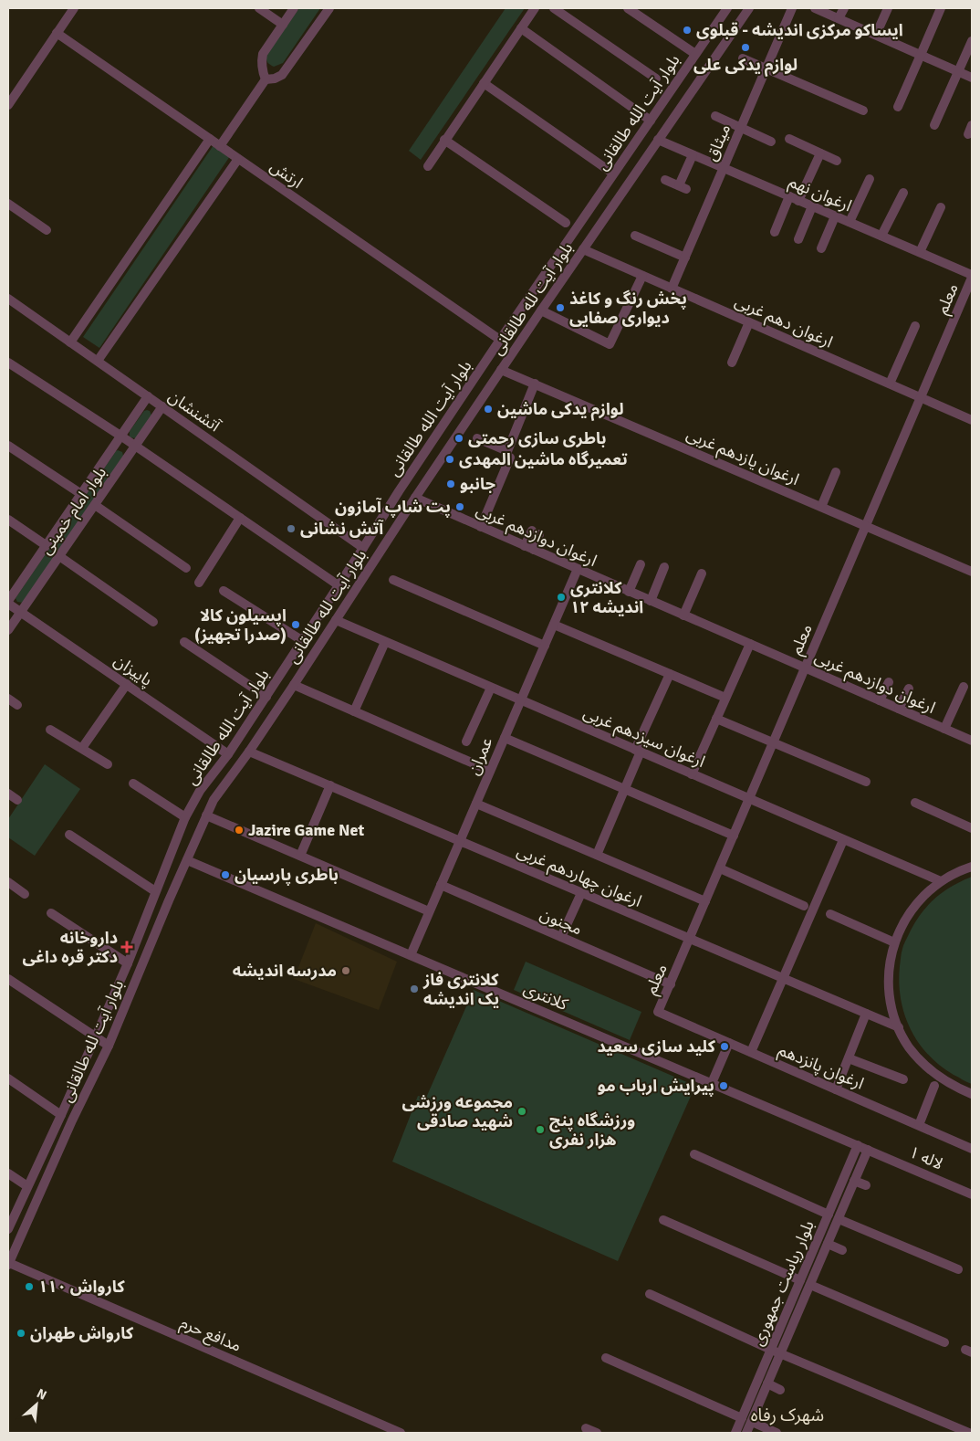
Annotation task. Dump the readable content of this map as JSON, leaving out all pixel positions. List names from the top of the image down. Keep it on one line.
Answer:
{"streets":{"street":["بلوار آیت الله طالقانی","میثاق","ارتش","ارغوان نهم","بلوار آیت لله طالقانی","معلم","ارغوان دهم غربی","آتشنشان","ارغوان یازدهم غربی","بلوار امام خمینی","ارغوان دوازدهم غربی","پاییزان","ارغوان سیزدهم غربی","عمران","ارغوان چهاردهم غربی","مجنون","کلانتری","ارغوان پانزدهم","لاله ۱","بلوار ریاست جمهوری","مدافع حرم"]},"crossings":[["بلوار آیت الله طالقانی","ارتش"],["بلوار آیت الله طالقانی","آتشنشان"],["بلوار آیت الله طالقانی","پاییزان"],["میثاق","ارغوان نهم"],["میثاق","ارغوان دهم غربی"],["ارغوان نهم","بلوار آیت لله طالقانی"],["ارغوان نهم","معلم"],["بلوار آیت لله طالقانی","ارغوان دهم غربی"],["بلوار آیت لله طالقانی","ارغوان یازدهم غربی"],["بلوار آیت لله طالقانی","ارغوان دوازدهم غربی"],["بلوار آیت لله طالقانی","ارغوان سیزدهم غربی"],["بلوار آیت لله طالقانی","ارغوان چهاردهم غربی"],["بلوار آیت لله طالقانی","کلانتری"],["بلوار آیت لله طالقانی","مدافع حرم"],["معلم","ارغوان دهم غربی"],["معلم","ارغوان یازدهم غربی"],["معلم","ارغوان دوازدهم غربی"],["معلم","ارغوان سیزدهم غربی"],["معلم","ارغوان چهاردهم غربی"],["معلم","مجنون"],["معلم","ارغوان پانزدهم"],["آتشنشان","بلوار امام خمینی"],["بلوار امام خمینی","پاییزان"],["ارغوان دوازدهم غربی","عمران"],["ارغوان سیزدهم غربی","عمران"],["عمران","ارغوان چهاردهم غربی"],["عمران","مجنون"],["عمران","کلانتری"],["کلانتری","لاله ۱"],["کلانتری","بلوار ریاست جمهوری"],["لاله ۱","بلوار ریاست جمهوری"]],"districts":["شهرک رفاه"],"places":{"other":["ایساکو مرکزی اندیشه - قبلوی","لوازم یدکی علی","پخش رنگ و کاغذ دیواری صفایی","لوازم یدکی ماشین","باطری سازی رحمتی","تعمیرگاه ماشین المهدی","جانبو","پت شاپ آمازون","آتش نشانی","کلانتری ۱۲ اندیشه","اپسیلون کالا (صدرا تجهیز)","Jazire Game Net","باطری پارسيان","مدرسه اندیشه","کلانتری فاز یک اندیشه","کلید سازی سعید","پیرایش ارباب مو","مجموعه ورزشی شهید صادقی","ورزشگاه پنج هزار نفری","کارواش ۱۱۰","کارواش طهران"],"health":["داروخانه دکتر قره داغی"]},"north":"top right"}
